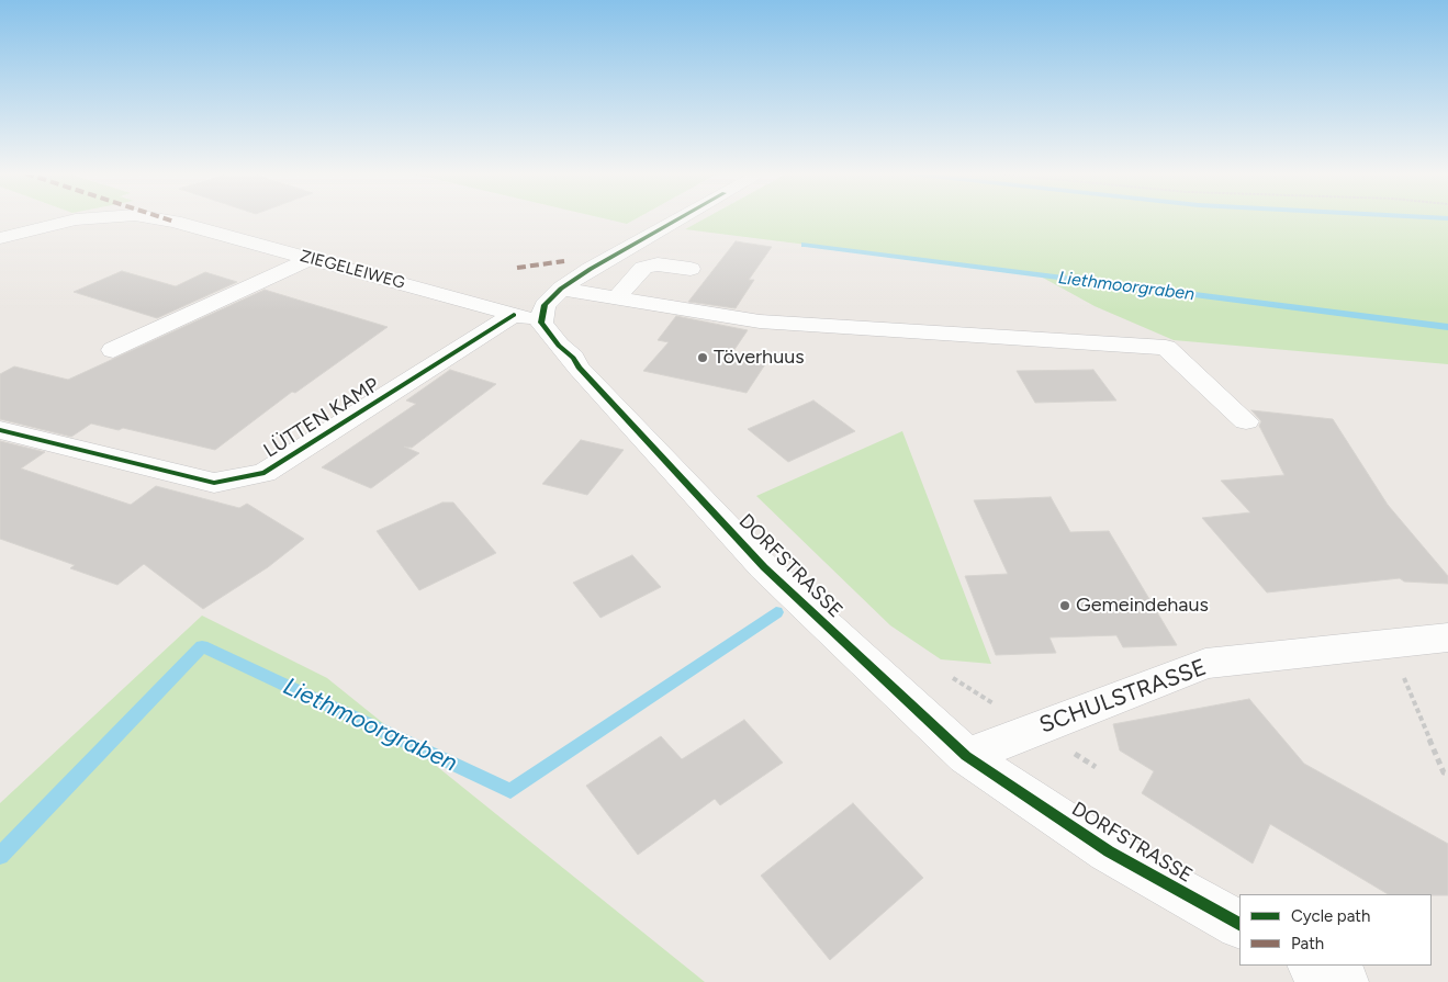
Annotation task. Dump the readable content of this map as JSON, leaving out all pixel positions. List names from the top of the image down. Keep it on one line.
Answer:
{"streets":{"street":["ZIEGELEIWEG","LÜTTEN KAMP","DORFSTRASSE","SCHULSTRASSE"]},"crossings":[["ZIEGELEIWEG","LÜTTEN KAMP"],["ZIEGELEIWEG","DORFSTRASSE"],["DORFSTRASSE","SCHULSTRASSE"]],"water":["Liethmoorgraben"],"places":["Töverhuus","Gemeindehaus"],"legend":["Cycle path","Path"]}
